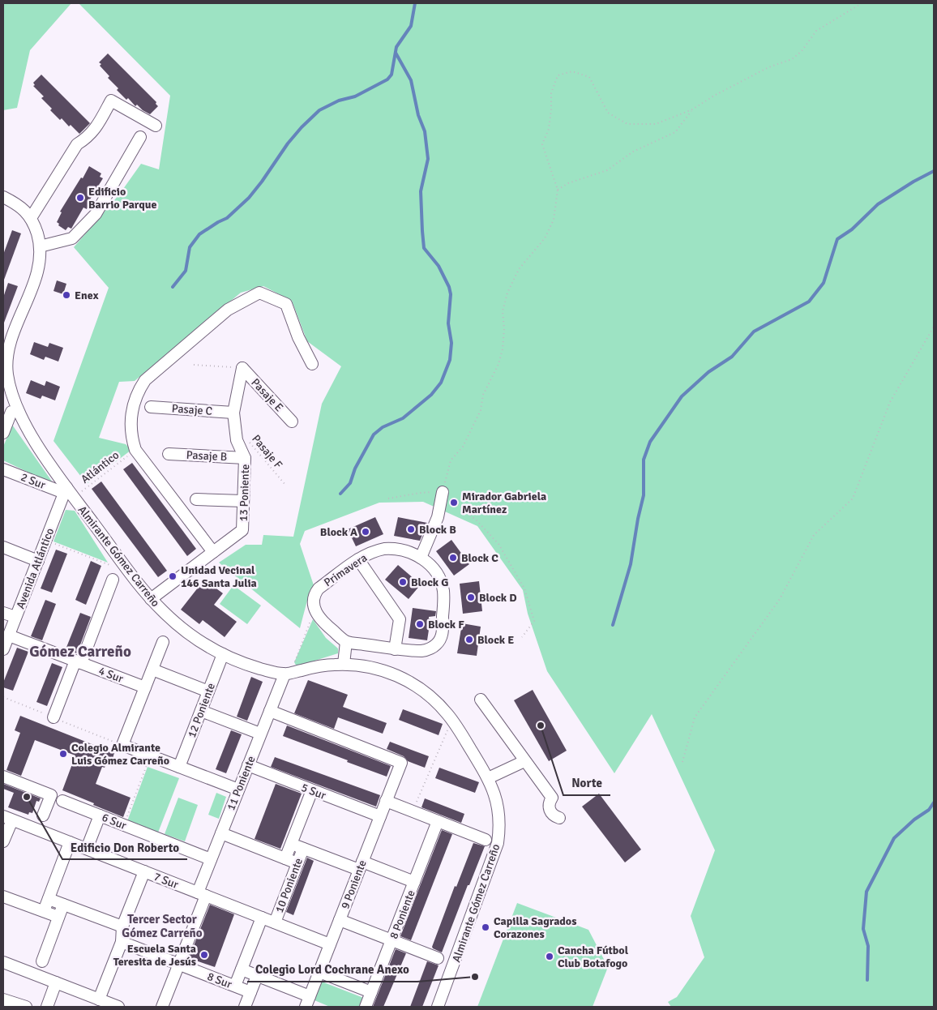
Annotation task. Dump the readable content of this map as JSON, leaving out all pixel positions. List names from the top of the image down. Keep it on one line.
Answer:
{"streets":{"street":["Pasaje E","Pasaje C","Pasaje B","2 Sur","13 Poniente","Almirante Gómez Carreño","Avenida Atlántico","Primavera","4 Sur","12 Poniente","11 Poniente","5 Sur","6 Sur","7 Sur","9 Poniente","10 Poniente","8 Poniente","8 Sur"],"path":["Pasaje F","Atlántico"]},"crossings":[["Pasaje E","13 Poniente"],["Pasaje C","13 Poniente"],["Pasaje B","13 Poniente"],["Atlántico","2 Sur"],["Atlántico","Almirante Gómez Carreño"],["Atlántico","Avenida Atlántico"],["2 Sur","Almirante Gómez Carreño"],["2 Sur","Avenida Atlántico"],["13 Poniente","Almirante Gómez Carreño"],["Almirante Gómez Carreño","Avenida Atlántico"],["Almirante Gómez Carreño","12 Poniente"],["Almirante Gómez Carreño","11 Poniente"],["Avenida Atlántico","4 Sur"],["11 Poniente","5 Sur"],["11 Poniente","6 Sur"],["11 Poniente","7 Sur"],["11 Poniente","9 Poniente"],["11 Poniente","8 Sur"],["5 Sur","9 Poniente"],["5 Sur","10 Poniente"],["7 Sur","9 Poniente"],["7 Sur","10 Poniente"],["9 Poniente","8 Sur"],["10 Poniente","8 Sur"]],"districts":["Gómez Carreño","Tercer Sector Gómez Carreño"],"places":["Edificio Barrio Parque","Enex","Mirador Gabriela Martínez","Block B","Block A","Block C","Unidad Vecinal 146 Santa Julia","Block G","Block D","Block F","Block E","Norte","Colegio Almirante Luis Gómez Carreño","Edificio Don Roberto","Capilla Sagrados Corazones","Escuela Santa Teresita de Jesús","Cancha Fútbol Club Botafogo","Colegio Lord Cochrane Anexo"]}
